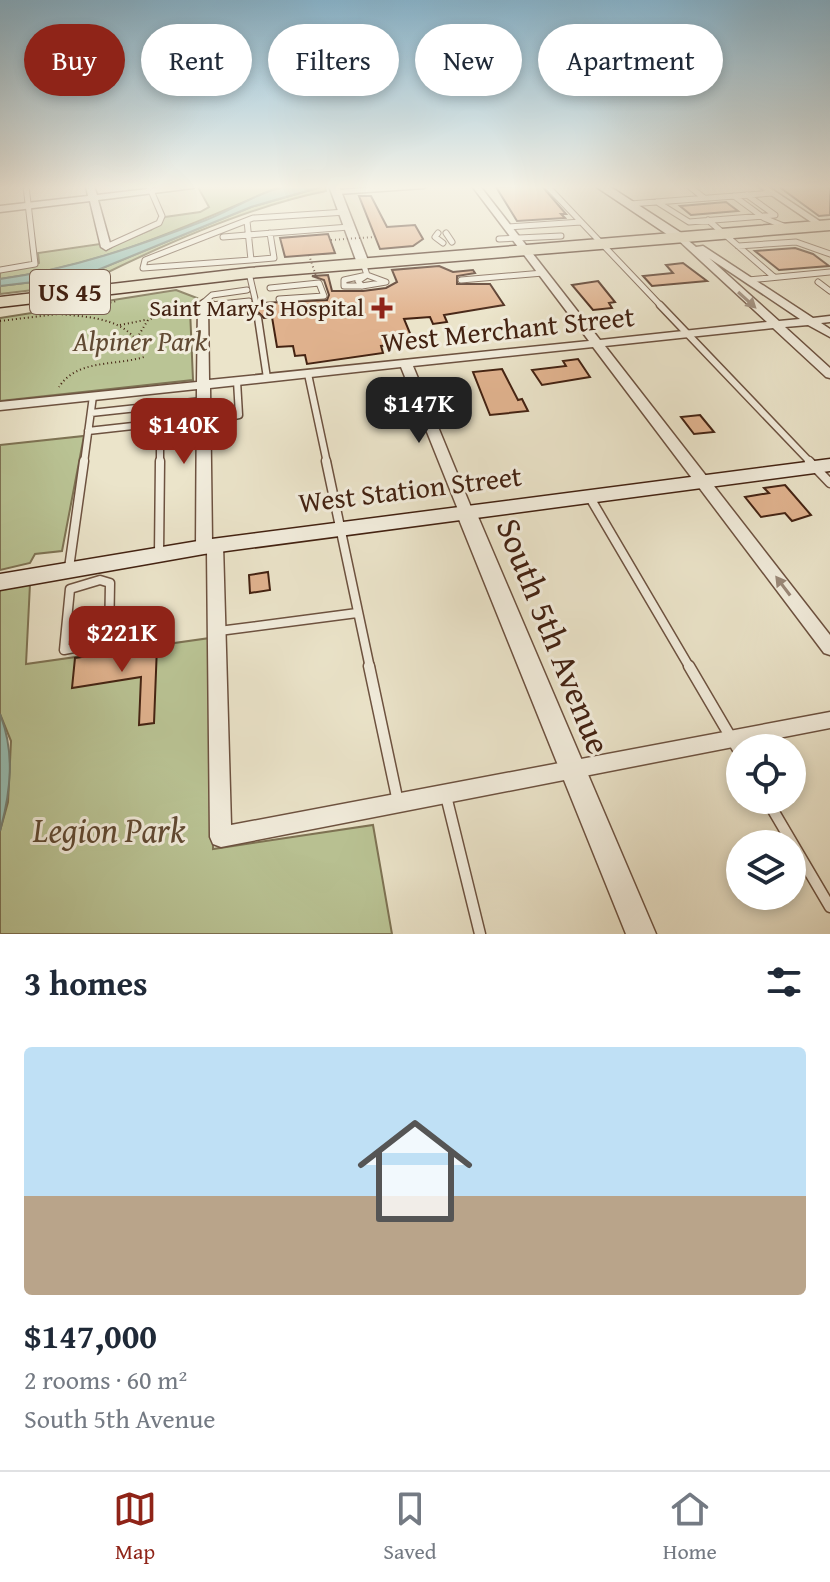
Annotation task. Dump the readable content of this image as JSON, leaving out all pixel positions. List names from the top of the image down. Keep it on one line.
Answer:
{"streets":{"main road":["US 45","West Station Street"],"street":["West Merchant Street","South 5th Avenue"]},"crossings":[["West Merchant Street","South 5th Avenue"],["West Station Street","South 5th Avenue"]],"parks":["Alpiner Park","Legion Park"],"places":{"health":["Saint Mary's Hospital"]},"page":{"chip":["Buy","Rent","Filters","New","Apartment"],"price":["$147K","$140K","$221K"],"heading":"3 homes","list":[{"name":"$147,000","note":"2 rooms · 60 m² · South 5th Avenue"}],"tabs":["Map","Saved","Home"]}}
